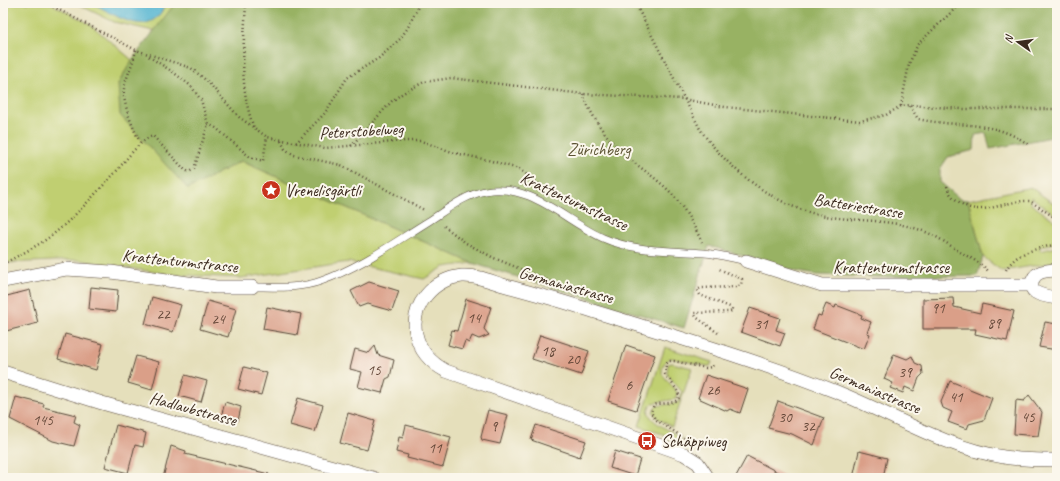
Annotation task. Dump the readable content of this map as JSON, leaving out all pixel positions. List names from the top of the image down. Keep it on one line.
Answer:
{"streets":{"street":["Krattenturmstrasse","Germaniastrasse","Hadlaubstrasse"],"path":["Peterstobelweg","Batteriestrasse"]},"crossings":[["Krattenturmstrasse","Batteriestrasse"]],"parks":["Zürichberg"],"places":{"place":["Vrenelisgärtli"],"bus stop":["Schäppiweg"]},"house_numbers":["91","22","14","24","89","31","18","20","15","39","6","26","41","30","45","145","9","32","11"],"north":"left"}
